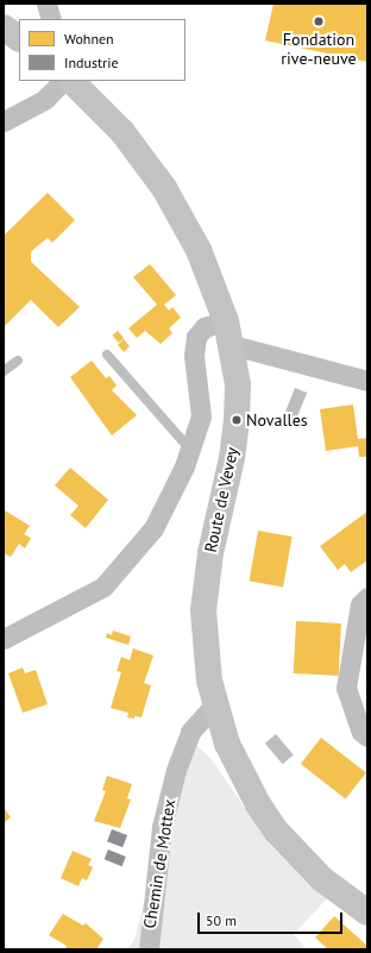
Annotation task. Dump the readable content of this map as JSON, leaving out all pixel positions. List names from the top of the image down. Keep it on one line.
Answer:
{"streets":{"street":["Route de Vevey","Chemin de Mottex"]},"crossings":[["Route de Vevey","Chemin de Mottex"]],"places":["Fondation rive-neuve","Novalles"],"legend":["Wohnen","Industrie"],"scale_bar":"50 m"}
